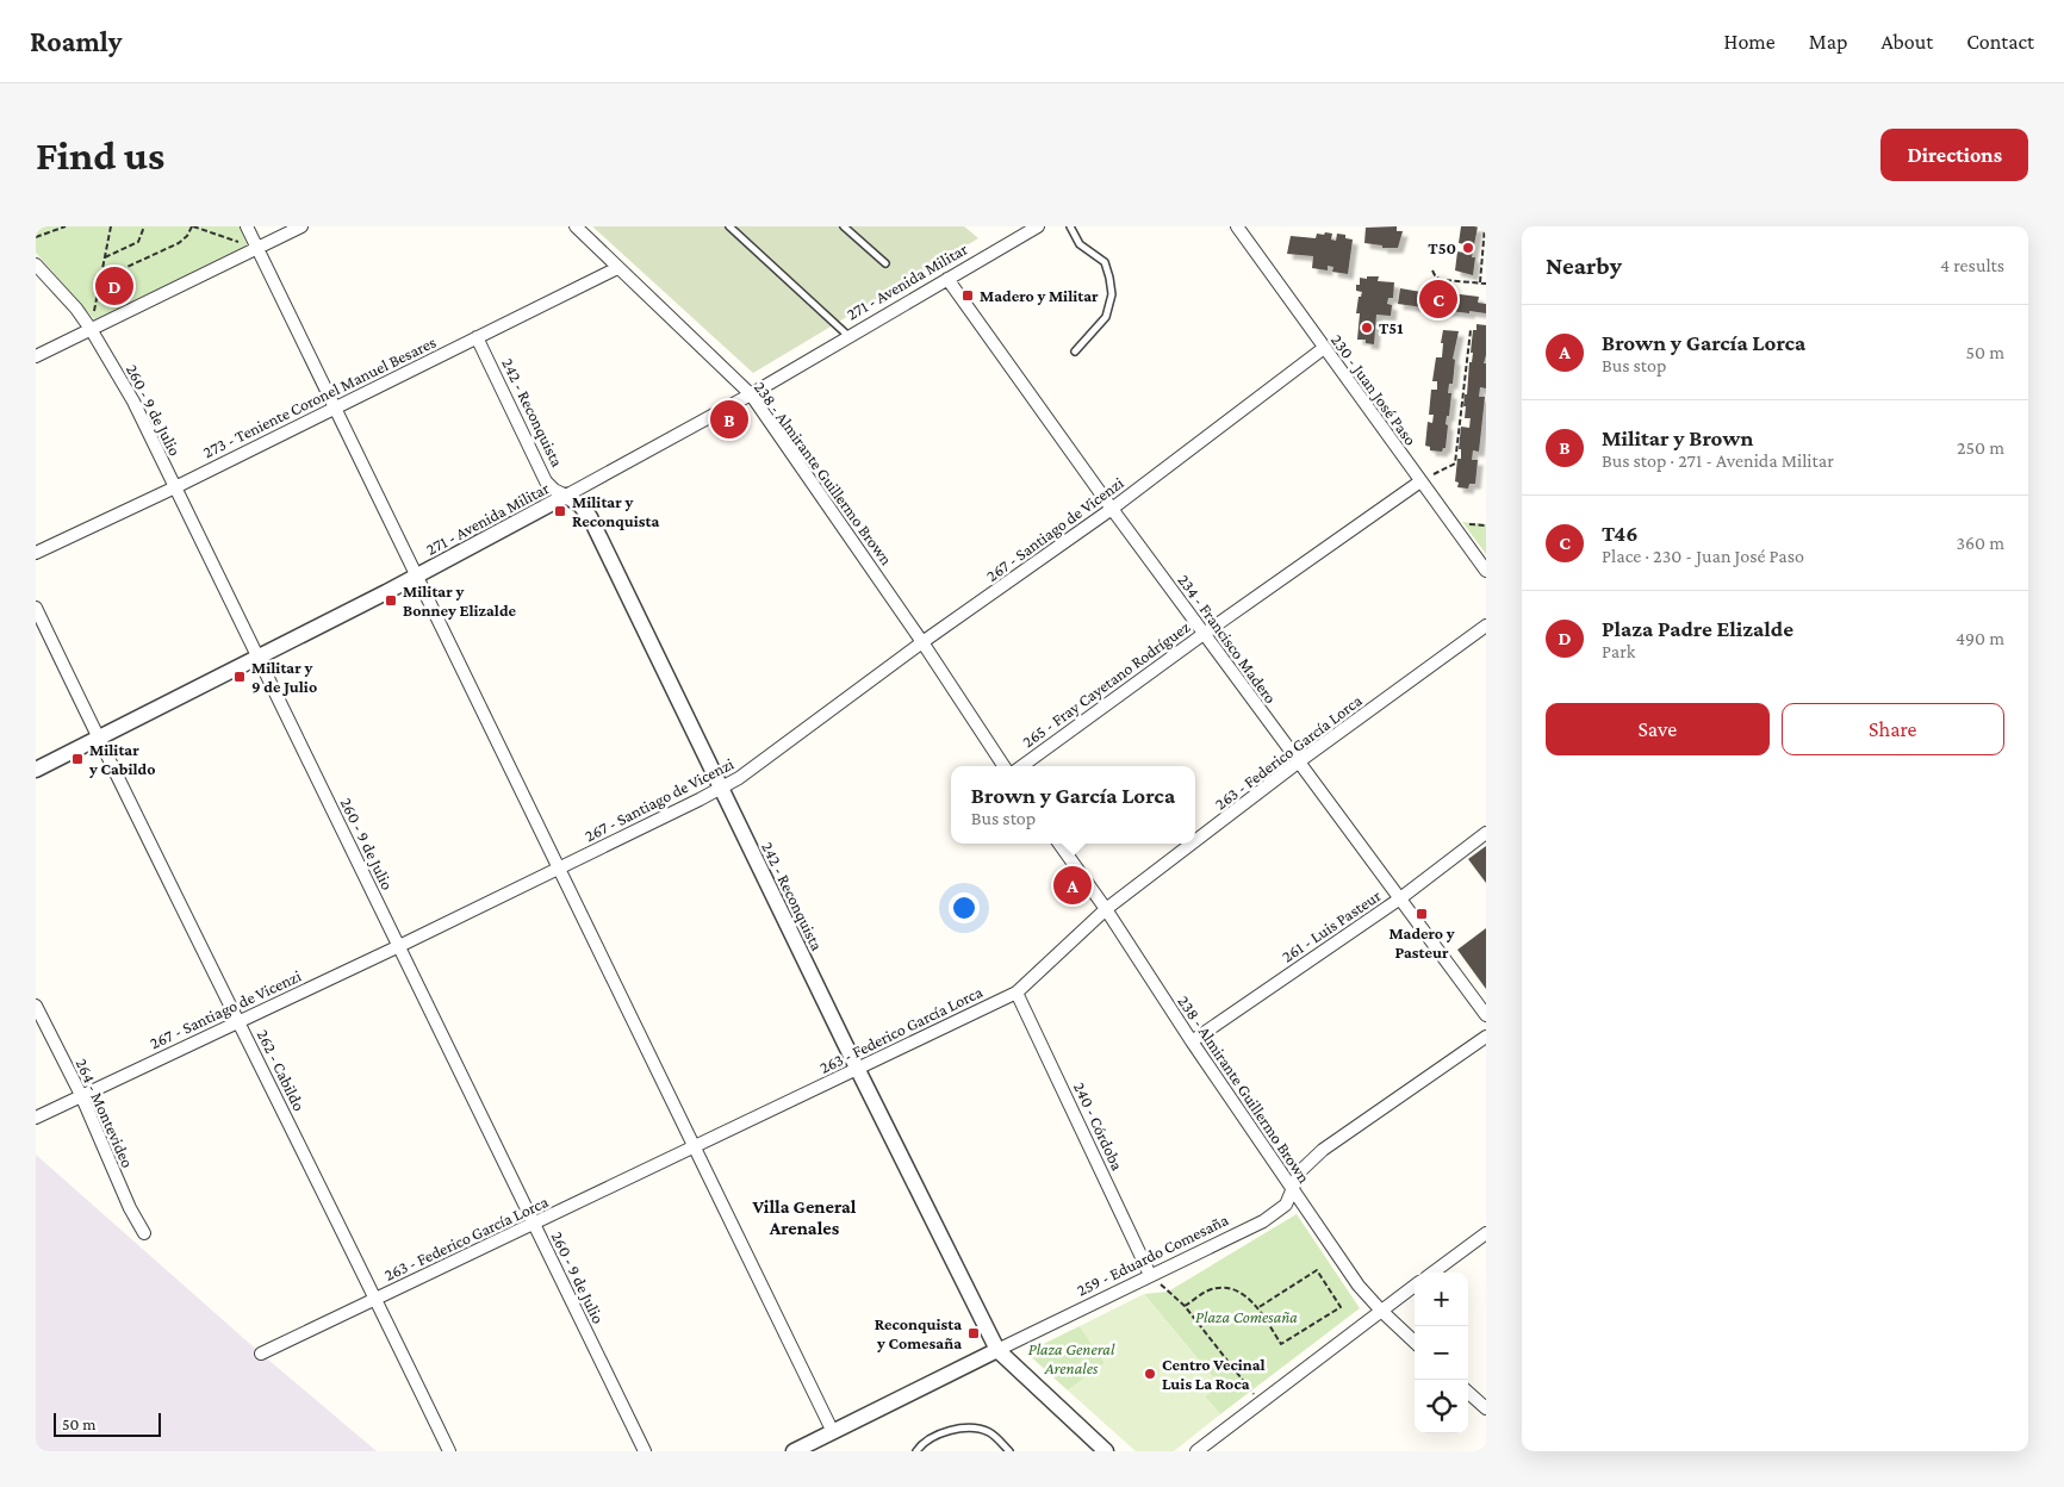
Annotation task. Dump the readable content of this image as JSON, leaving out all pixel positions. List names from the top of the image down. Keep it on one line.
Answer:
{"streets":{"street":["271 - Avenida Militar","230 - Juan José Paso","273 - Teniente Coronel Manuel Besares","260 - 9 de Julio","242 - Reconquista","238 - Almirante Guillermo Brown","267 - Santiago de Vicenzi","234 - Francisco Madero","265 - Fray Cayetano Rodríguez","263 - Federico García Lorca","261 - Luis Pasteur","262 - Cabildo","264 - Montevideo","240 - Córdoba","259 - Eduardo Comesaña"]},"crossings":[["271 - Avenida Militar","260 - 9 de Julio"],["271 - Avenida Militar","242 - Reconquista"],["271 - Avenida Militar","238 - Almirante Guillermo Brown"],["271 - Avenida Militar","234 - Francisco Madero"],["271 - Avenida Militar","262 - Cabildo"],["230 - Juan José Paso","267 - Santiago de Vicenzi"],["230 - Juan José Paso","265 - Fray Cayetano Rodríguez"],["273 - Teniente Coronel Manuel Besares","260 - 9 de Julio"],["273 - Teniente Coronel Manuel Besares","242 - Reconquista"],["273 - Teniente Coronel Manuel Besares","238 - Almirante Guillermo Brown"],["260 - 9 de Julio","267 - Santiago de Vicenzi"],["260 - 9 de Julio","263 - Federico García Lorca"],["242 - Reconquista","267 - Santiago de Vicenzi"],["242 - Reconquista","263 - Federico García Lorca"],["242 - Reconquista","259 - Eduardo Comesaña"],["238 - Almirante Guillermo Brown","267 - Santiago de Vicenzi"],["238 - Almirante Guillermo Brown","263 - Federico García Lorca"],["238 - Almirante Guillermo Brown","261 - Luis Pasteur"],["238 - Almirante Guillermo Brown","259 - Eduardo Comesaña"],["267 - Santiago de Vicenzi","234 - Francisco Madero"],["267 - Santiago de Vicenzi","262 - Cabildo"],["267 - Santiago de Vicenzi","264 - Montevideo"],["234 - Francisco Madero","265 - Fray Cayetano Rodríguez"],["234 - Francisco Madero","263 - Federico García Lorca"],["234 - Francisco Madero","261 - Luis Pasteur"],["263 - Federico García Lorca","262 - Cabildo"],["263 - Federico García Lorca","240 - Córdoba"],["240 - Córdoba","259 - Eduardo Comesaña"]],"districts":["Villa General Arenales"],"parks":["Plaza Comesaña","Plaza General Arenales"],"places":{"other":["T50","T51","Centro Vecinal Luis La Roca"],"transit":["Madero y Militar","Militar y Reconquista","Militar y Bonney Elizalde","Militar y 9 de Julio","Militar y Cabildo","Madero y Pasteur","Reconquista y Comesaña"]},"scale_bar":"50 m","page":{"header":"Roamly","nav":["Home","Map","About","Contact"],"buttons":["Directions",["Save","Share"]],"title":"Find us","heading":["Nearby","4 results"],"pins":["D","C","B","A"],"list":[{"mark":"A","name":"Brown y García Lorca","note":"Bus stop","value":"50 m"},{"mark":"B","name":"Militar y Brown","note":"Bus stop · 271 - Avenida Militar","value":"250 m"},{"mark":"C","name":"T46","note":"Place · 230 - Juan José Paso","value":"360 m"},{"mark":"D","name":"Plaza Padre Elizalde","note":"Park","value":"490 m"}],"popup":["Brown y García Lorca","Bus stop"],"map_buttons":["+","−"],"scale":"50 m"}}
